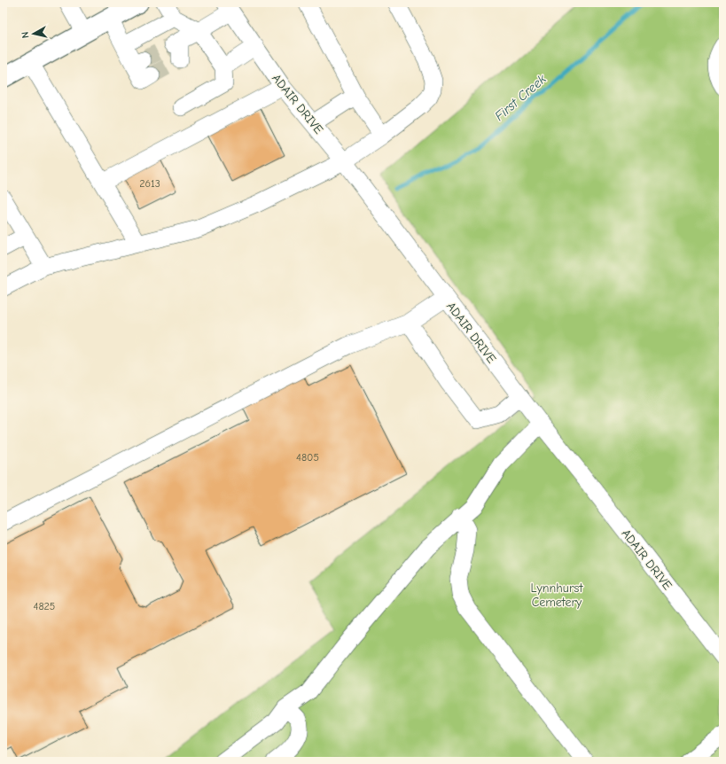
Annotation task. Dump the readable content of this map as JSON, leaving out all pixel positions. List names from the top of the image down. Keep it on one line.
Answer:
{"streets":{"street":["ADAIR DRIVE"]},"water":["First Creek"],"parks":["Lynnhurst Cemetery"],"house_numbers":["2613","4805","4825"],"north":"left"}
